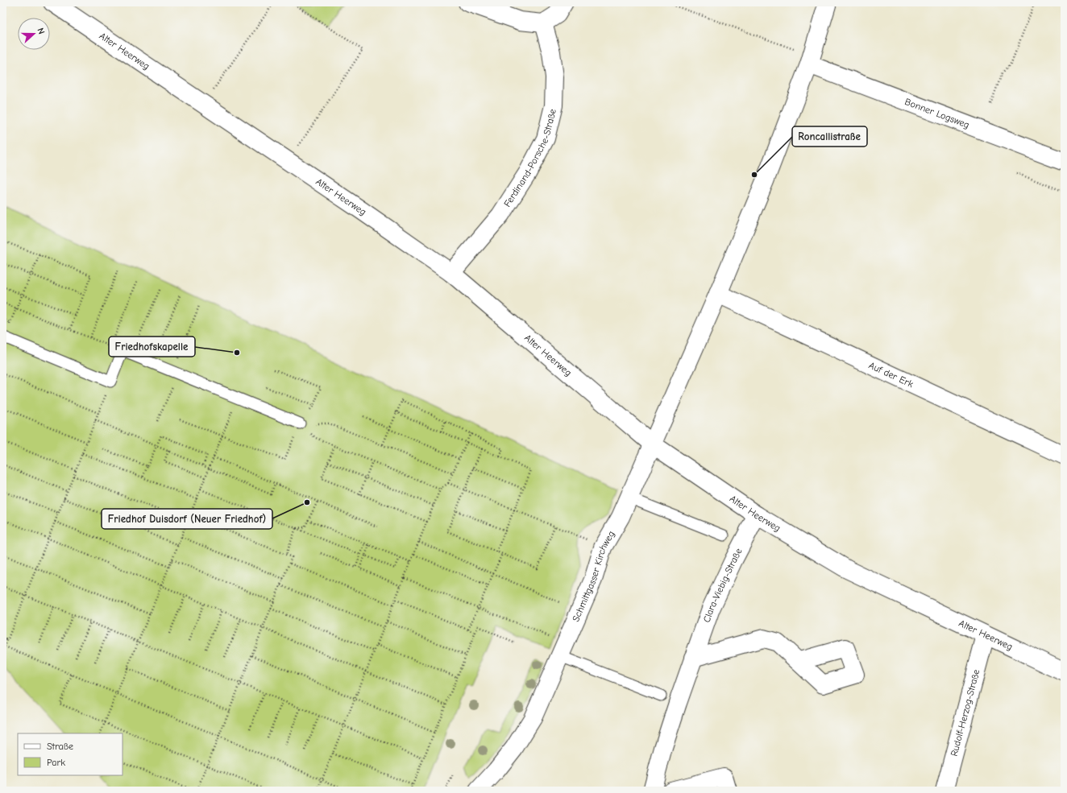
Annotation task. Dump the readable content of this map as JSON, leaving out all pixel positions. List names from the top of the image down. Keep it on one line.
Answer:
{"streets":{"street":["Alter Heerweg","Bonner Logsweg","Ferdinand-Porsche-Straße","Auf der Erk","Schmittgasser Kirchweg","Clara-Viebig-Straße","Rudolf-Herzog-Straße"]},"crossings":[["Alter Heerweg","Ferdinand-Porsche-Straße"],["Alter Heerweg","Schmittgasser Kirchweg"],["Alter Heerweg","Clara-Viebig-Straße"],["Alter Heerweg","Rudolf-Herzog-Straße"],["Bonner Logsweg","Schmittgasser Kirchweg"],["Auf der Erk","Schmittgasser Kirchweg"]],"places":["Roncallistraße","Friedhofskapelle","Friedhof Duisdorf (Neuer Friedhof)"],"legend":["Straße","Park"],"north":"right"}
